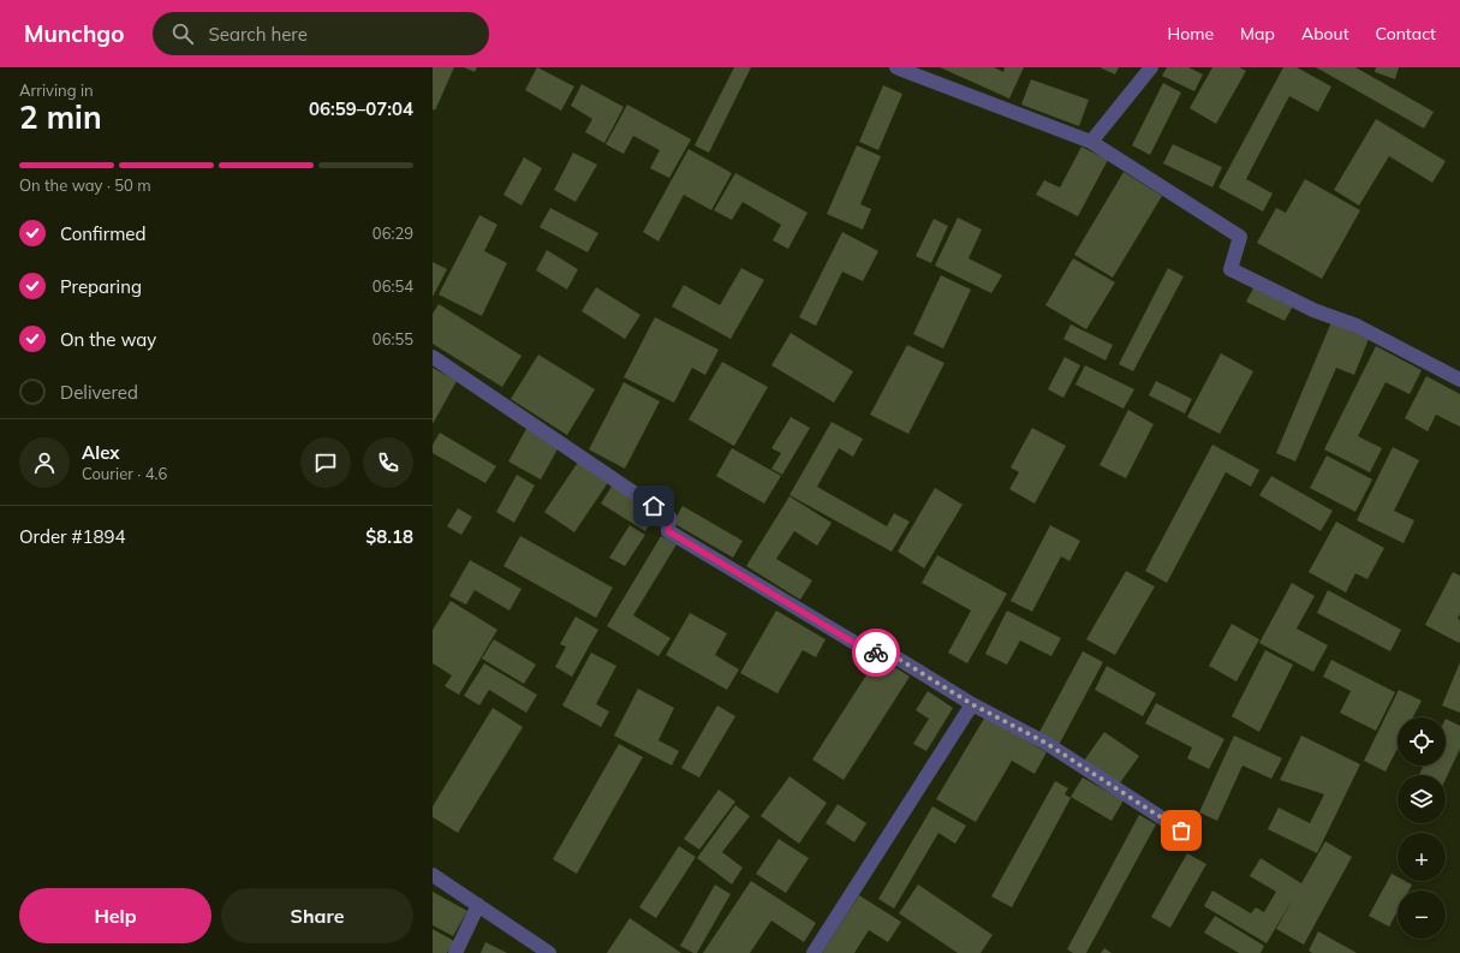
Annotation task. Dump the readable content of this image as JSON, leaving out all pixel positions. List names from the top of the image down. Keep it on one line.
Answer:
{"page":{"header":"Munchgo","search":"Search here","nav":["Home","Map","About","Contact"],"heading":["2 min","Arriving in","06:59–07:04"],"panel":["Alex","Courier · 4.6","Order #1894","$8.18"],"bar":"On the way · 50 m","list":[["Confirmed","06:29"],["Preparing","06:54"],["On the way","06:55"],"Delivered"],"map_buttons":["+","−"],"buttons":["Help","Share"]}}
